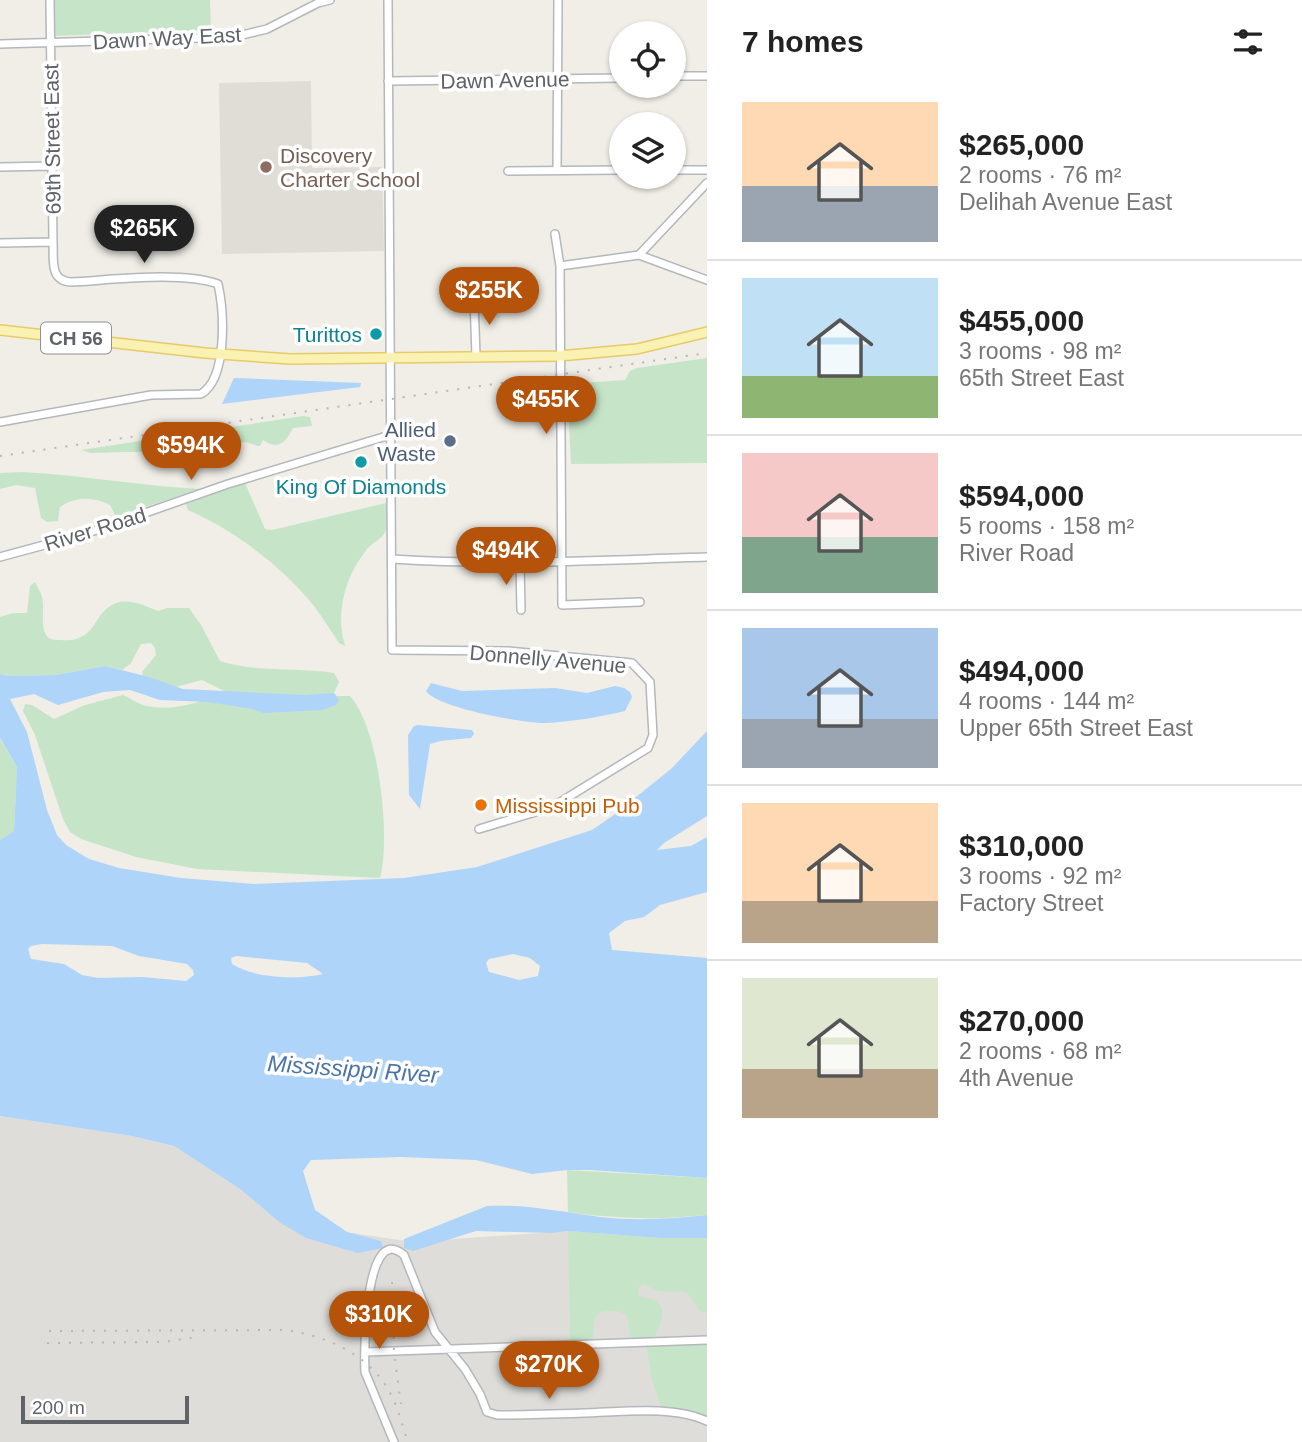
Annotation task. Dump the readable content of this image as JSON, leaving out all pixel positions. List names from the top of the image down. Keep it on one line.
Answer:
{"streets":{"main road":["CH 56"],"street":["Dawn Way East","Dawn Avenue","69th Street East","River Road","Donnelly Avenue"]},"crossings":[["Dawn Way East","69th Street East"],["69th Street East","CH 56"]],"water":["Mississippi River"],"places":["Discovery Charter School","Turittos","Allied Waste","King Of Diamonds","Mississippi Pub"],"scale_bar":"200 m","page":{"heading":"7 homes","list":[{"name":"$265,000","note":"2 rooms · 76 m² · Delihah Avenue East"},{"name":"$455,000","note":"3 rooms · 98 m² · 65th Street East"},{"name":"$594,000","note":"5 rooms · 158 m² · River Road"},{"name":"$494,000","note":"4 rooms · 144 m² · Upper 65th Street East"},{"name":"$310,000","note":"3 rooms · 92 m² · Factory Street"},{"name":"$270,000","note":"2 rooms · 68 m² · 4th Avenue"}],"price":["$265K","$255K","$455K","$594K","$494K","$310K","$270K"],"scale":"200 m"}}
